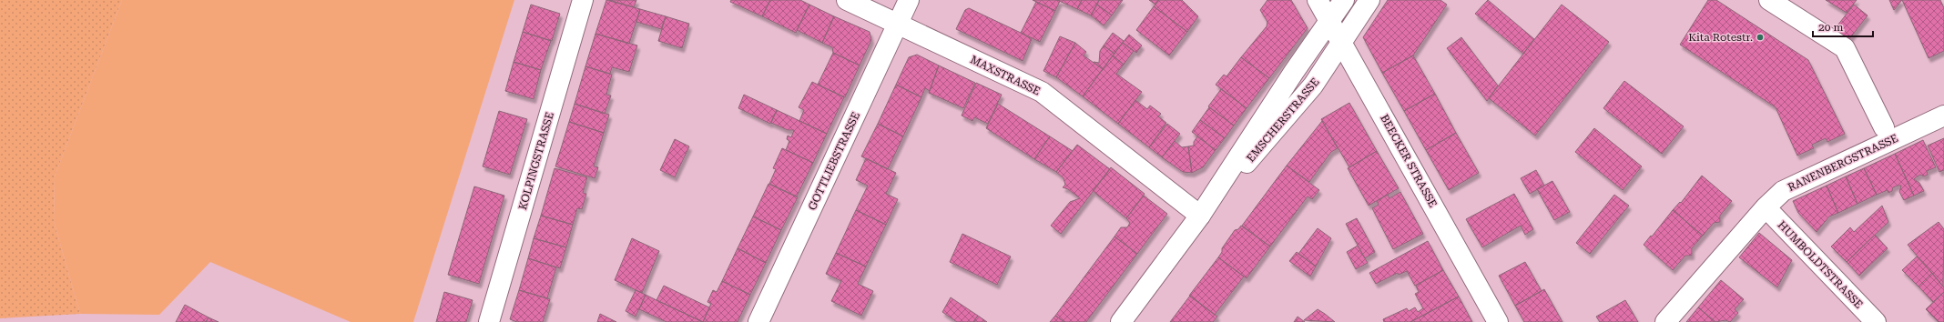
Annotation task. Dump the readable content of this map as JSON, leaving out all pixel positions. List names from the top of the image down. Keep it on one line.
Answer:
{"streets":{"street":["MAXSTRASSE","EMSCHERSTRASSE","KOLPINGSTRASSE","GOTTLIEBSTRASSE","BEECKER STRASSE","RANENBERGSTRASSE","HUMBOLDTSTRASSE"]},"crossings":[["MAXSTRASSE","EMSCHERSTRASSE"],["MAXSTRASSE","GOTTLIEBSTRASSE"],["EMSCHERSTRASSE","BEECKER STRASSE"],["RANENBERGSTRASSE","HUMBOLDTSTRASSE"]],"places":["Kita Rotestr."],"scale_bar":"20 m"}
